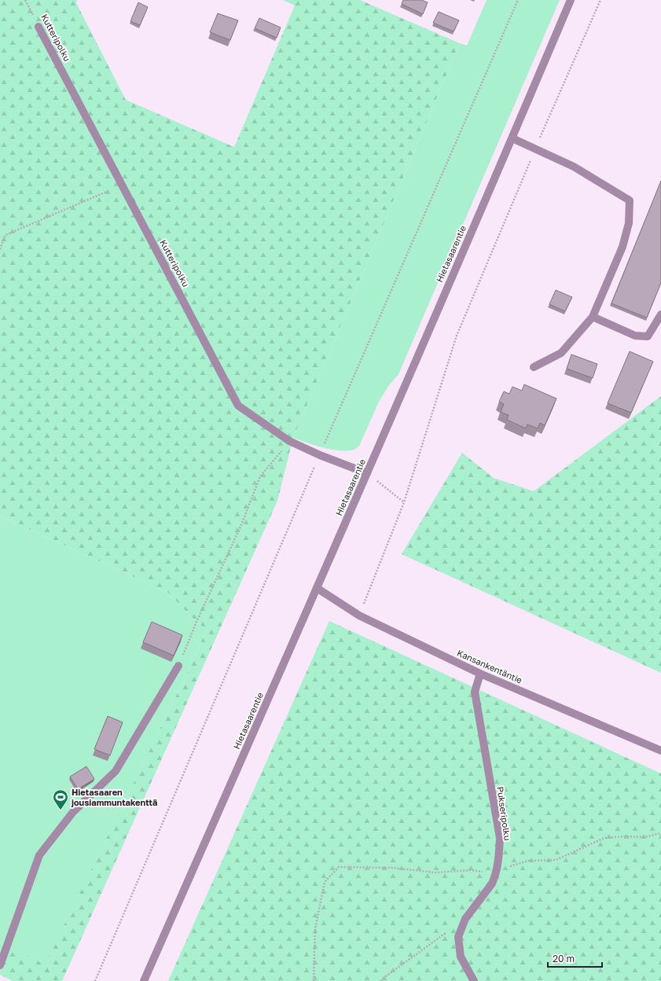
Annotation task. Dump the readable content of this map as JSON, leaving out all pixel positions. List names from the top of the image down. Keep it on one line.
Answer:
{"streets":{"street":["Kutteripolku","Hietasaarentie","Kansankentäntie","Pukseripolku"]},"crossings":[["Kutteripolku","Hietasaarentie"],["Hietasaarentie","Kansankentäntie"],["Kansankentäntie","Pukseripolku"]],"places":{"sports":["Hietasaaren jousiammuntakenttä"]},"scale_bar":"20 m"}
